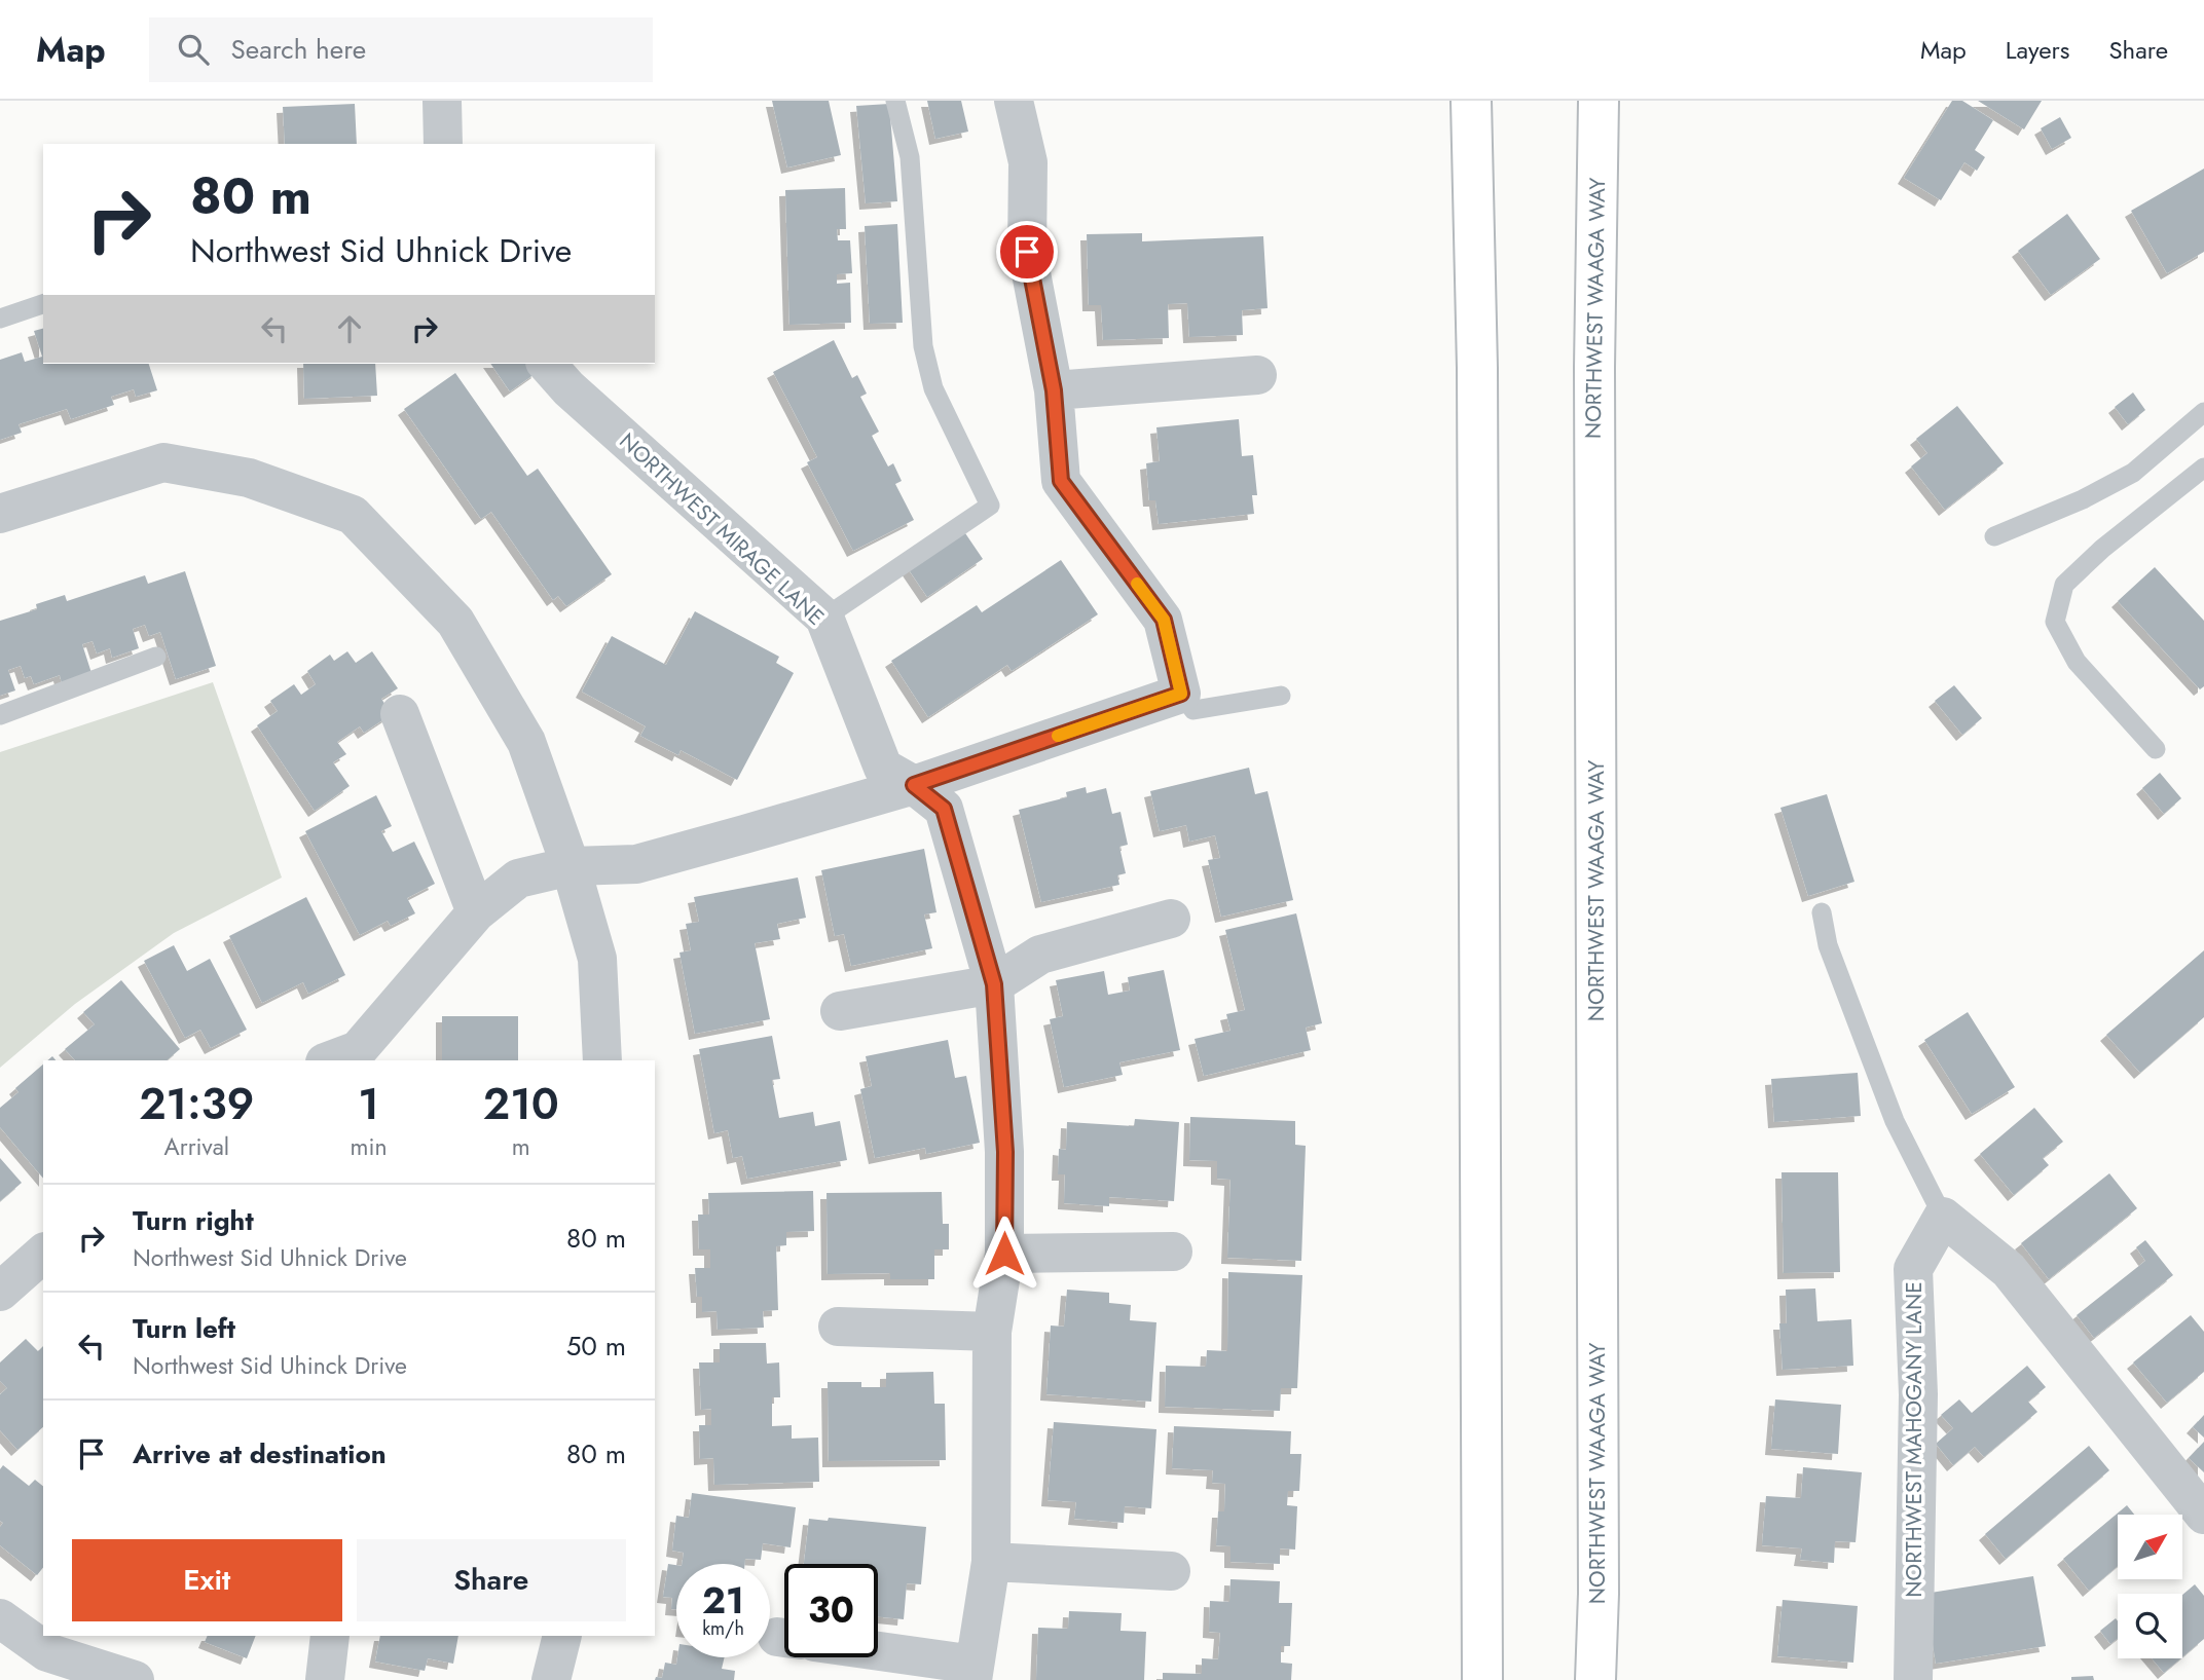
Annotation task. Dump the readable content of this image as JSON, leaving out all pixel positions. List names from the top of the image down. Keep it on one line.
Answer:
{"streets":{"highway":["NORTHWEST WAAGA WAY"],"street":["NORTHWEST MIRAGE LANE","NORTHWEST MAHOGANY LANE"]},"north":"top right","page":{"header":"Map","search":"Search here","nav":["Map","Layers","Share"],"turn":["80 m","Northwest Sid Uhnick Drive"],"eta":["21:39","Arrival","1","min","210","m"],"list":[{"name":"Turn right","note":"Northwest Sid Uhnick Drive","value":"80 m"},{"name":"Turn left","note":"Northwest Sid Uhinck Drive","value":"50 m"},{"name":"Arrive at destination","value":"80 m"}],"buttons":["Exit","Share"],"speed":"21 km/h","limit":"30"}}
